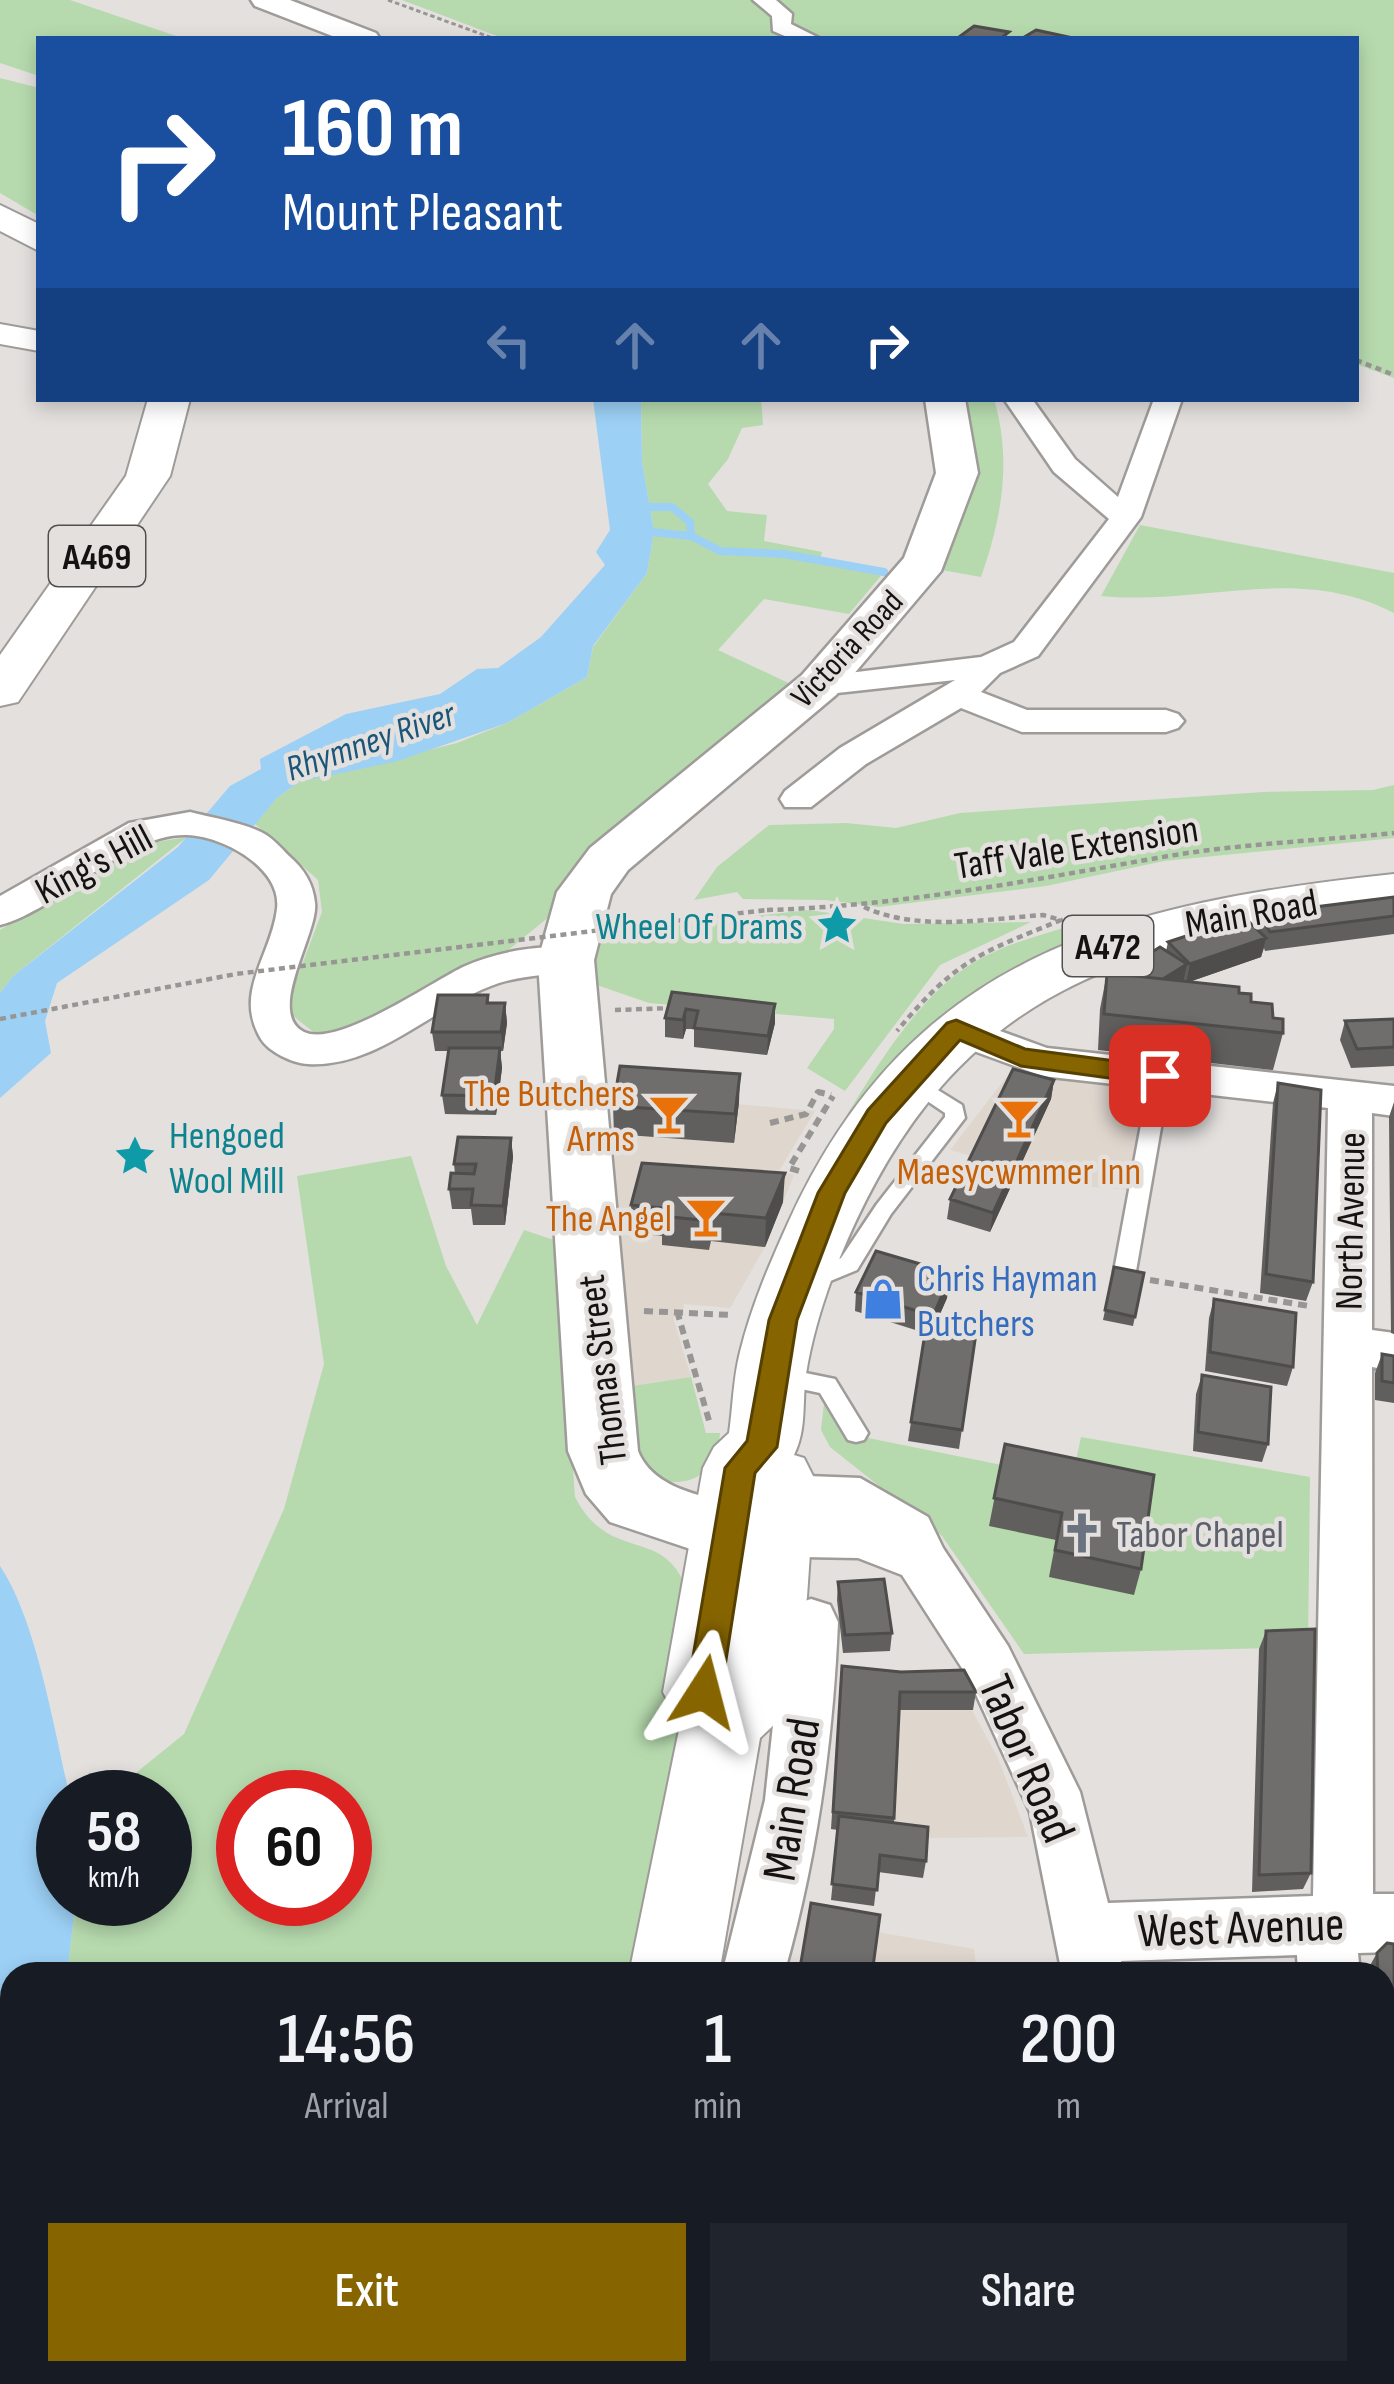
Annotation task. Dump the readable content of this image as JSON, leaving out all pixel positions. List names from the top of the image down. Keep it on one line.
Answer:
{"streets":{"main road":["A469","Victoria Road","Main Road","A472","Thomas Street"],"street":["King's Hill","North Avenue","Tabor Road","West Avenue"],"path":["Taff Vale Extension"]},"crossings":[["Victoria Road","Thomas Street"],["King's Hill","Thomas Street"],["Main Road","Thomas Street"],["Main Road","Tabor Road"],["North Avenue","West Avenue"],["Thomas Street","Tabor Road"],["Tabor Road","West Avenue"]],"water":["Rhymney River"],"places":{"place":["Wheel Of Drams","Hengoed Wool Mill"],"bar":["The Butchers Arms","Maesycwmmer Inn","The Angel"],"shop":["Chris Hayman Butchers"],"church":["Tabor Chapel"]},"page":{"turn":["160 m","Mount Pleasant"],"speed":"58 km/h","limit":"60","eta":["14:56","Arrival","1","min","200","m"],"buttons":["Exit","Share"]}}
